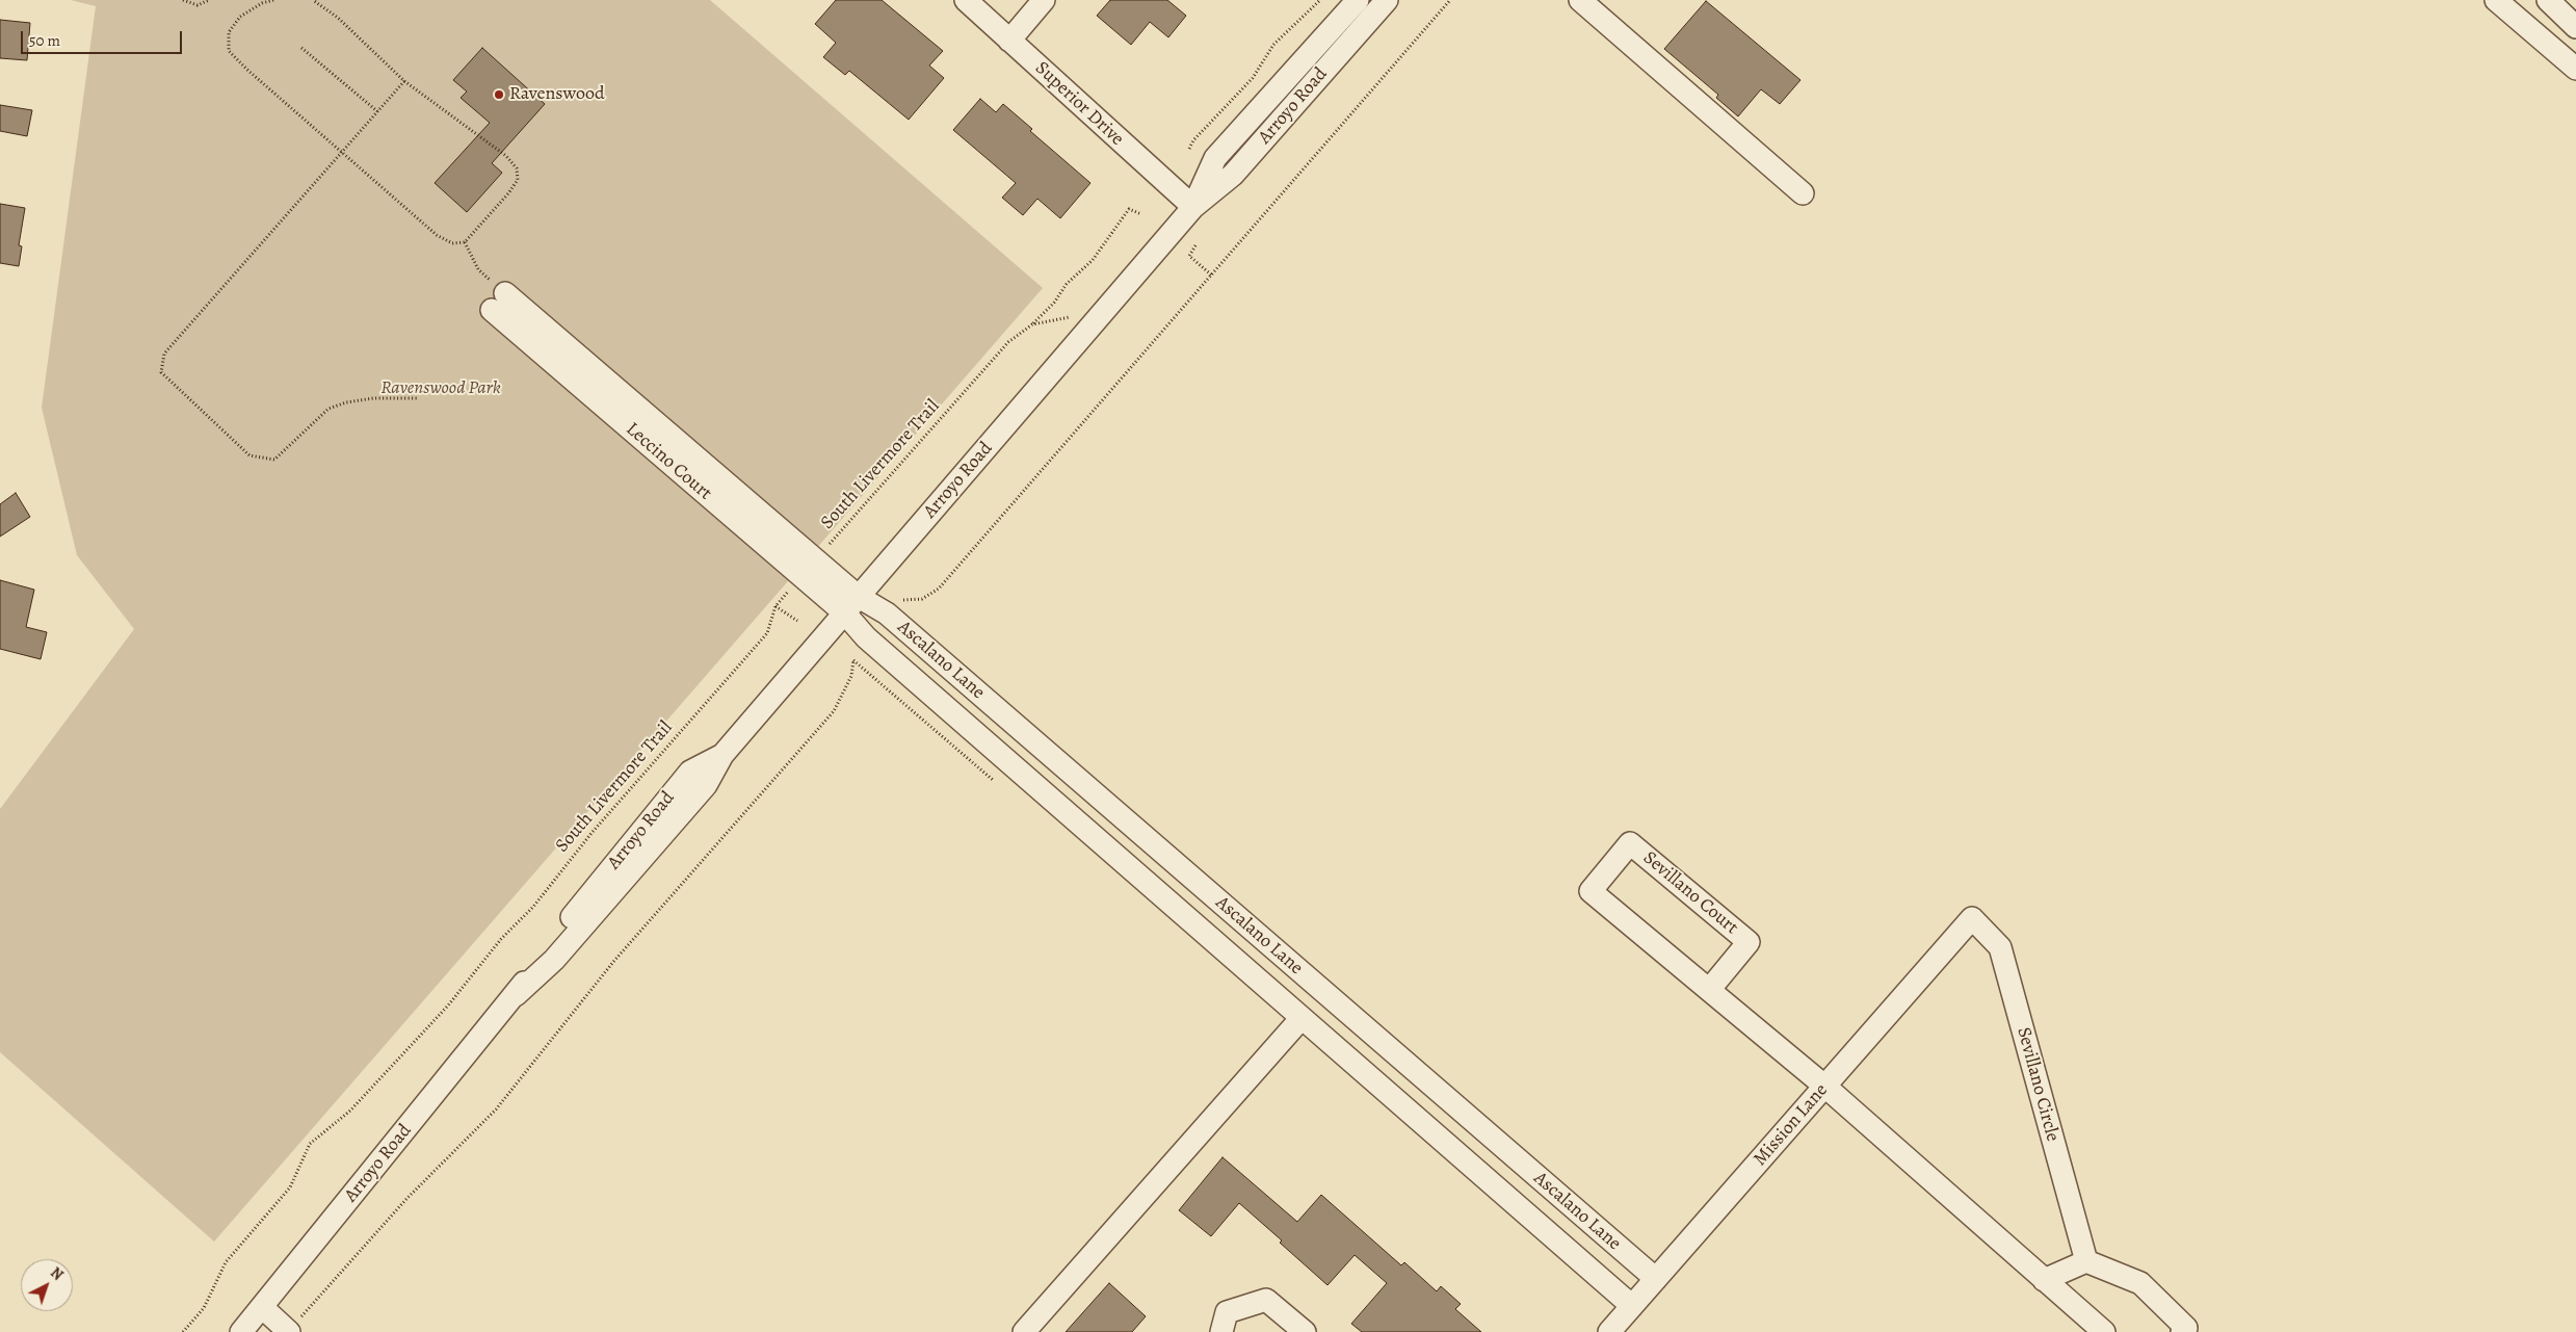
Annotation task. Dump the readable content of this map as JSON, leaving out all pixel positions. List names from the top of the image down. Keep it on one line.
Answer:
{"streets":{"street":["Superior Drive","Arroyo Road","Leccino Court","Ascalano Lane","Sevillano Court","Sevillano Circle","Mission Lane"],"path":["South Livermore Trail"]},"crossings":[["Superior Drive","Arroyo Road"],["Arroyo Road","Leccino Court"],["Arroyo Road","South Livermore Trail"],["Arroyo Road","Ascalano Lane"],["Leccino Court","South Livermore Trail"],["Leccino Court","Ascalano Lane"],["Ascalano Lane","Mission Lane"],["Sevillano Court","Mission Lane"],["Sevillano Circle","Mission Lane"]],"parks":["Ravenswood Park"],"places":["Ravenswood"],"scale_bar":"50 m","north":"top right"}
